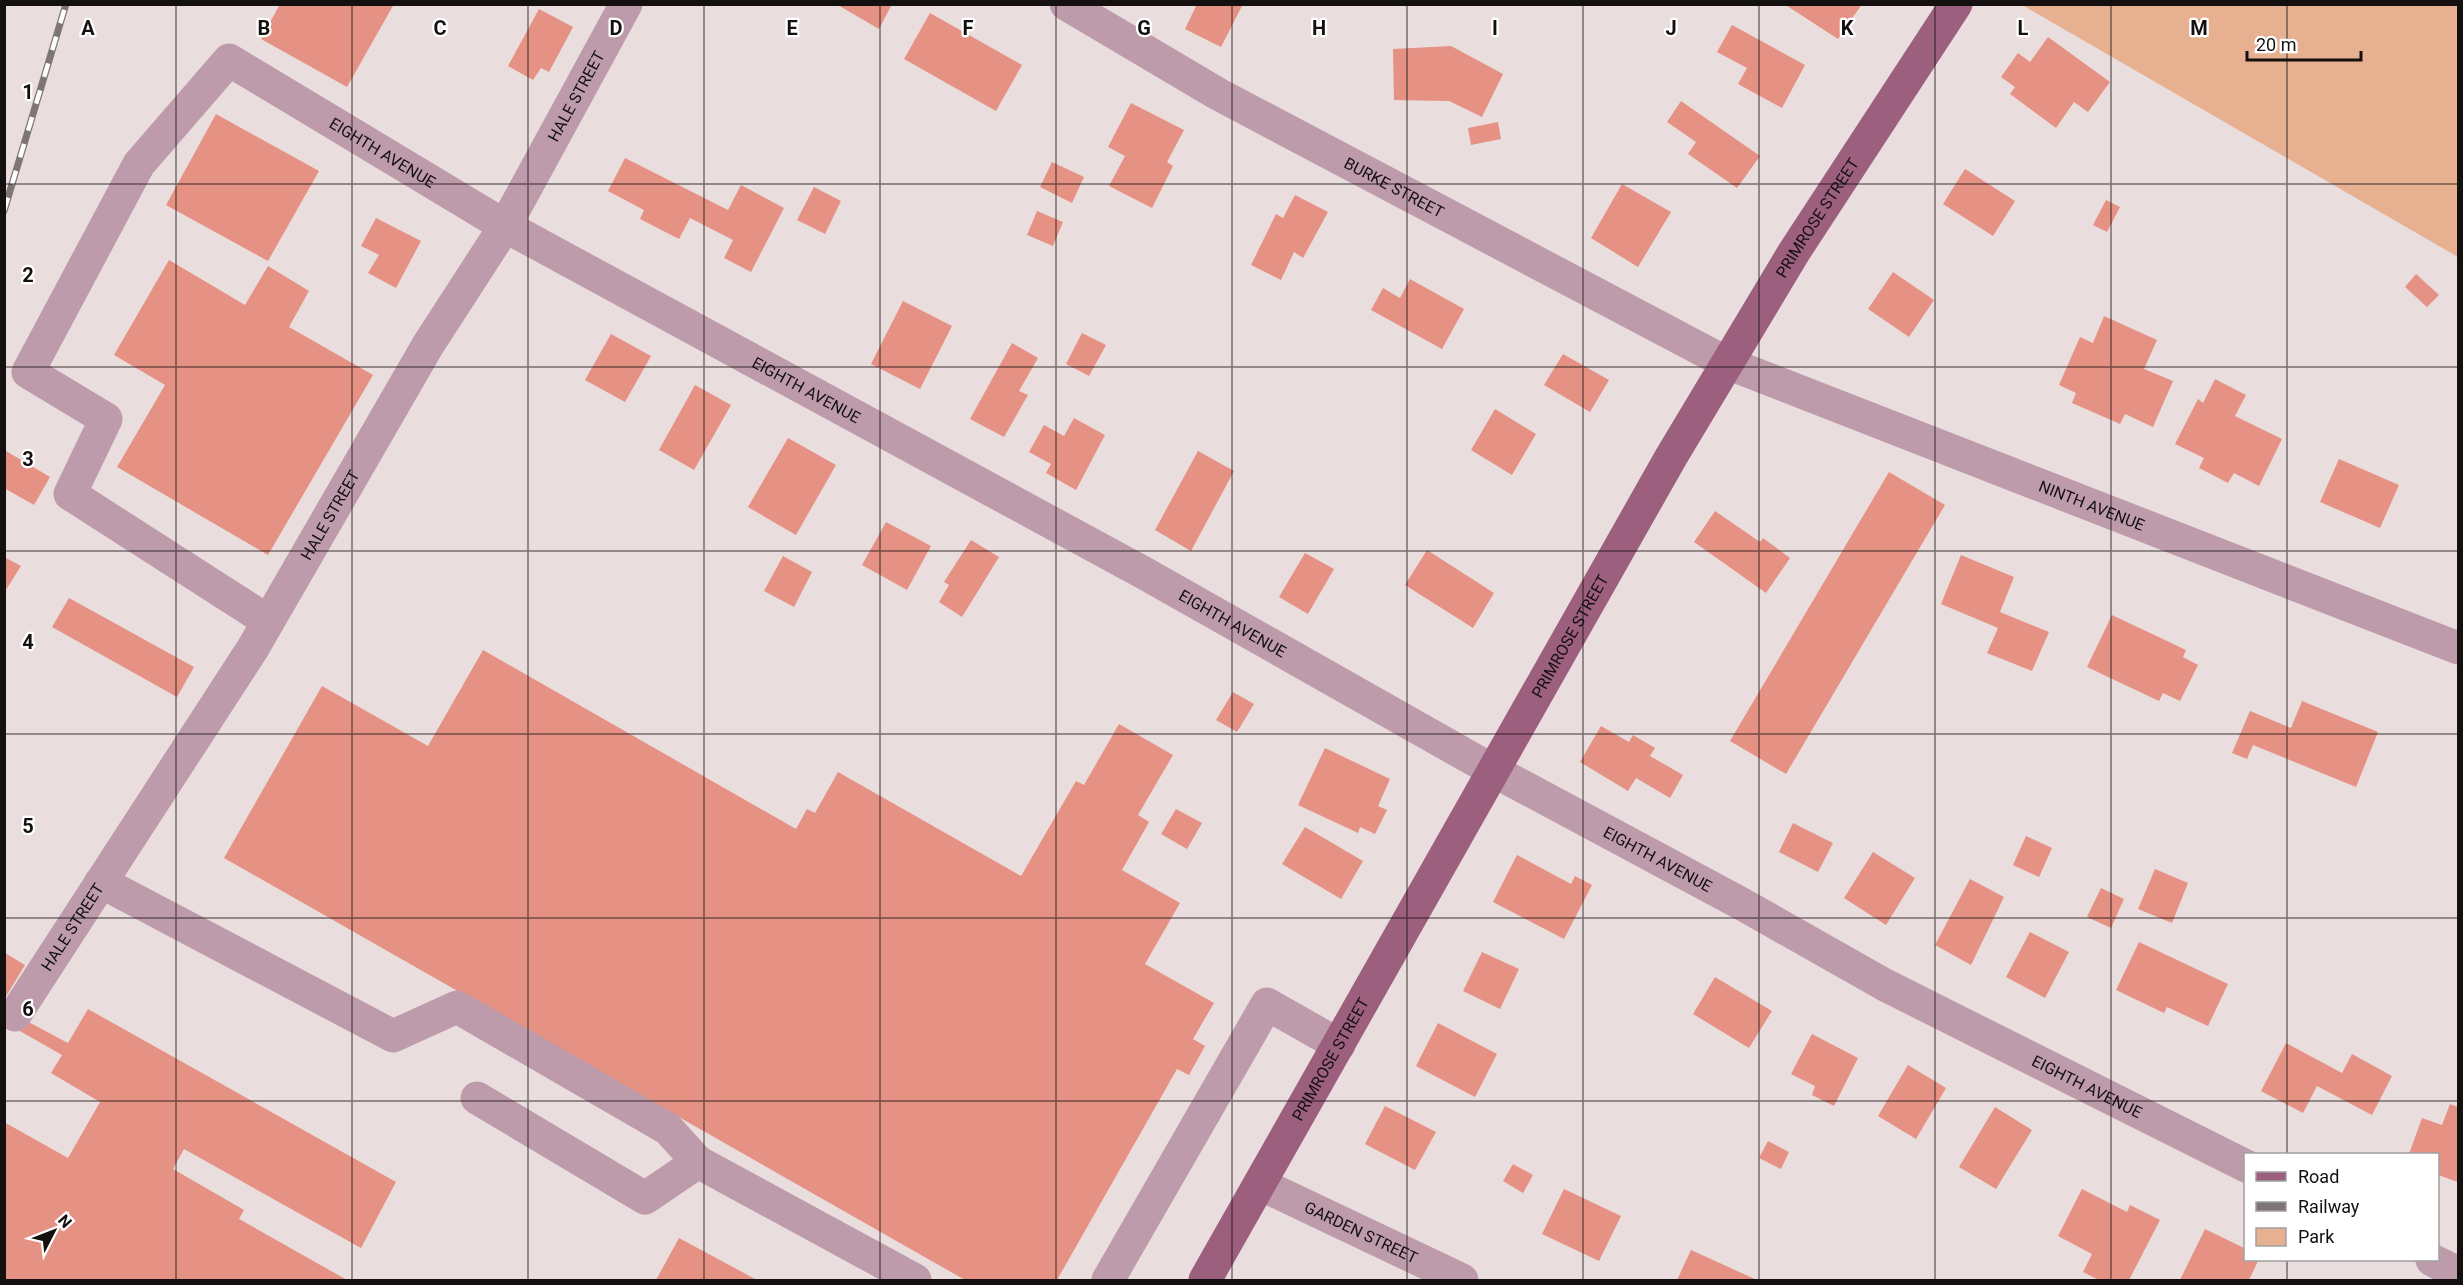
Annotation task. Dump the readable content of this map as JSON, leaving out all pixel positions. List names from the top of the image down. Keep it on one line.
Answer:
{"streets":{"main road":["PRIMROSE STREET"],"street":["HALE STREET","EIGHTH AVENUE","BURKE STREET","NINTH AVENUE","GARDEN STREET"]},"crossings":[["HALE STREET","EIGHTH AVENUE"],["EIGHTH AVENUE","PRIMROSE STREET"],["BURKE STREET","PRIMROSE STREET"],["BURKE STREET","NINTH AVENUE"],["PRIMROSE STREET","NINTH AVENUE"],["PRIMROSE STREET","GARDEN STREET"]],"legend":["Road","Railway","Park"],"scale_bar":"20 m","north":"top right","grid":{"columns":["A","B","C","D","E","F","G","H","I","J","K","L","M"],"rows":["1","2","3","4","5","6"]}}
